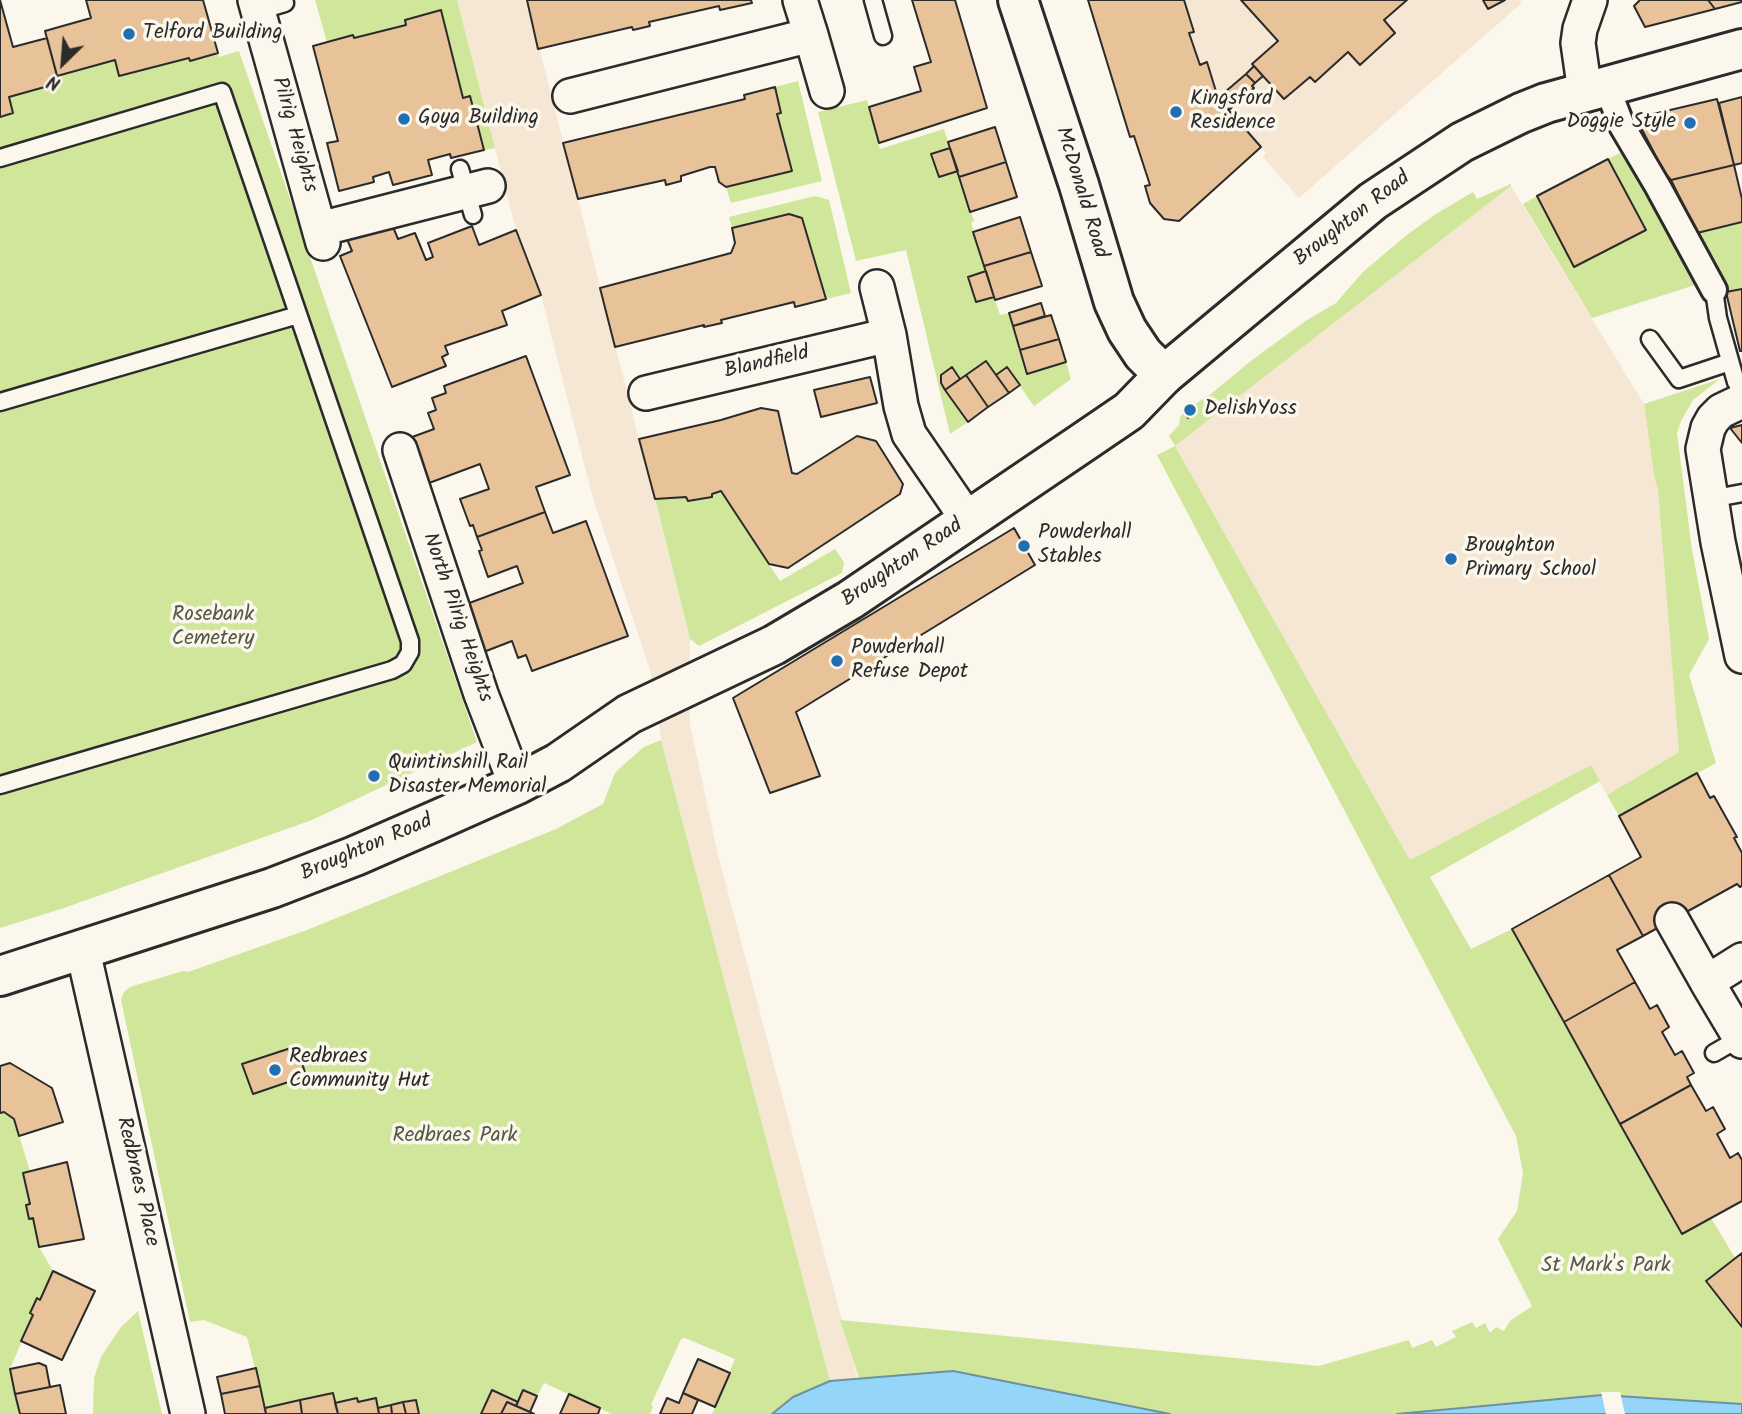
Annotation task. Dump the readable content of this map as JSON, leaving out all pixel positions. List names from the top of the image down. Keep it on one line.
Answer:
{"streets":{"main road":["McDonald Road","Broughton Road"],"street":["Pilrig Heights","Blandfield","North Pilrig Heights","Redbraes Place"]},"crossings":[["McDonald Road","Broughton Road"],["Broughton Road","North Pilrig Heights"],["Broughton Road","Redbraes Place"]],"parks":["Rosebank Cemetery","Redbraes Park","St Mark's Park"],"places":["Telford Building","Kingsford Residence","Goya Building","Doggie Style","DelishYoss","Powderhall Stables","Broughton Primary School","Powderhall Refuse Depot","Quintinshill Rail Disaster Memorial","Redbraes Community Hut"],"north":"bottom left"}
